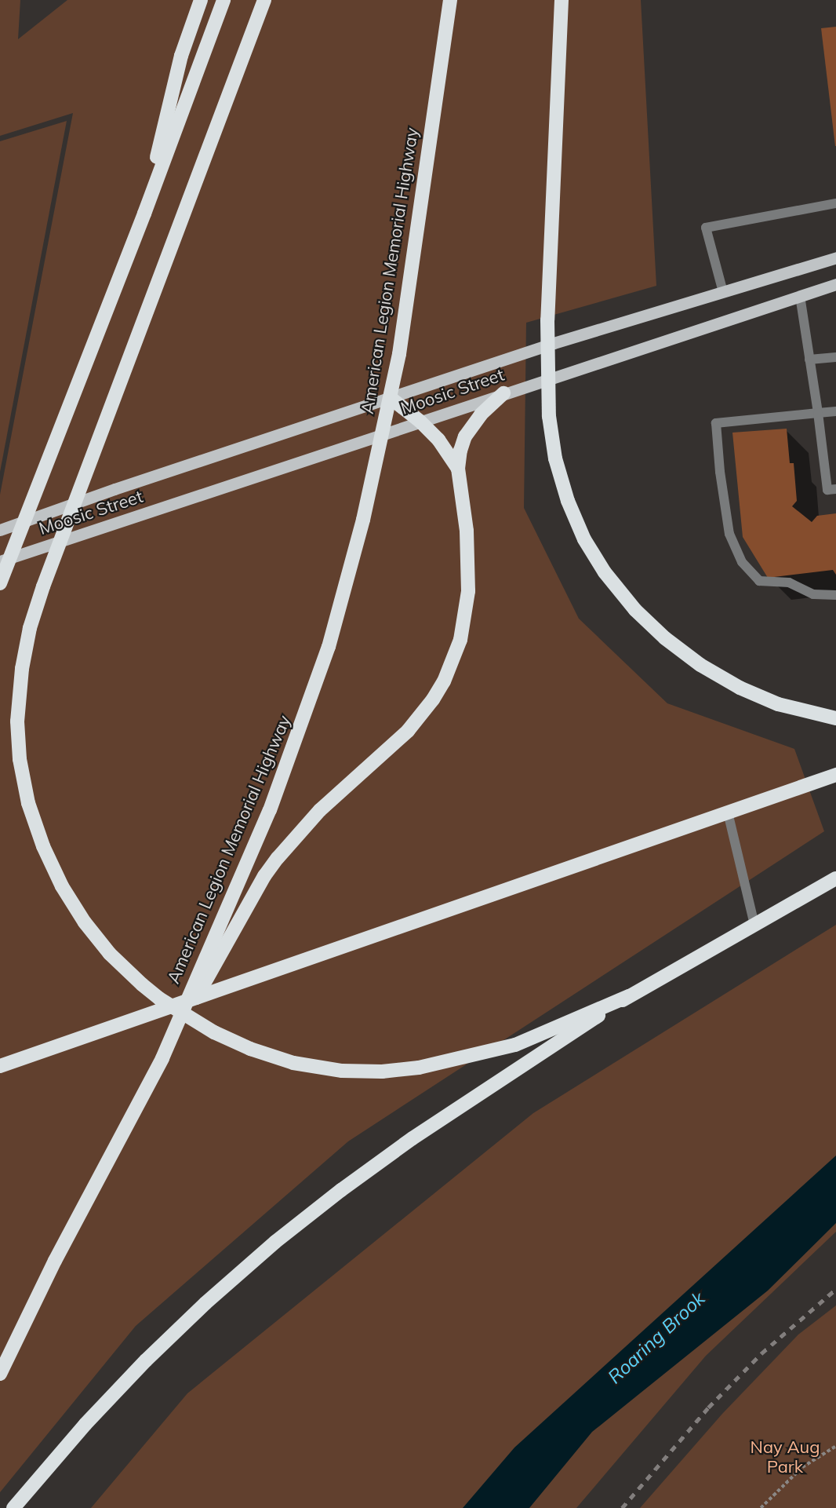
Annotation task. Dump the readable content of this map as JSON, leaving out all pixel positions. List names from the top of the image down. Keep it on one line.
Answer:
{"streets":{"highway":["American Legion Memorial Highway"],"main road":["Moosic Street"]},"water":["Roaring Brook"],"parks":["Nay Aug Park"]}
